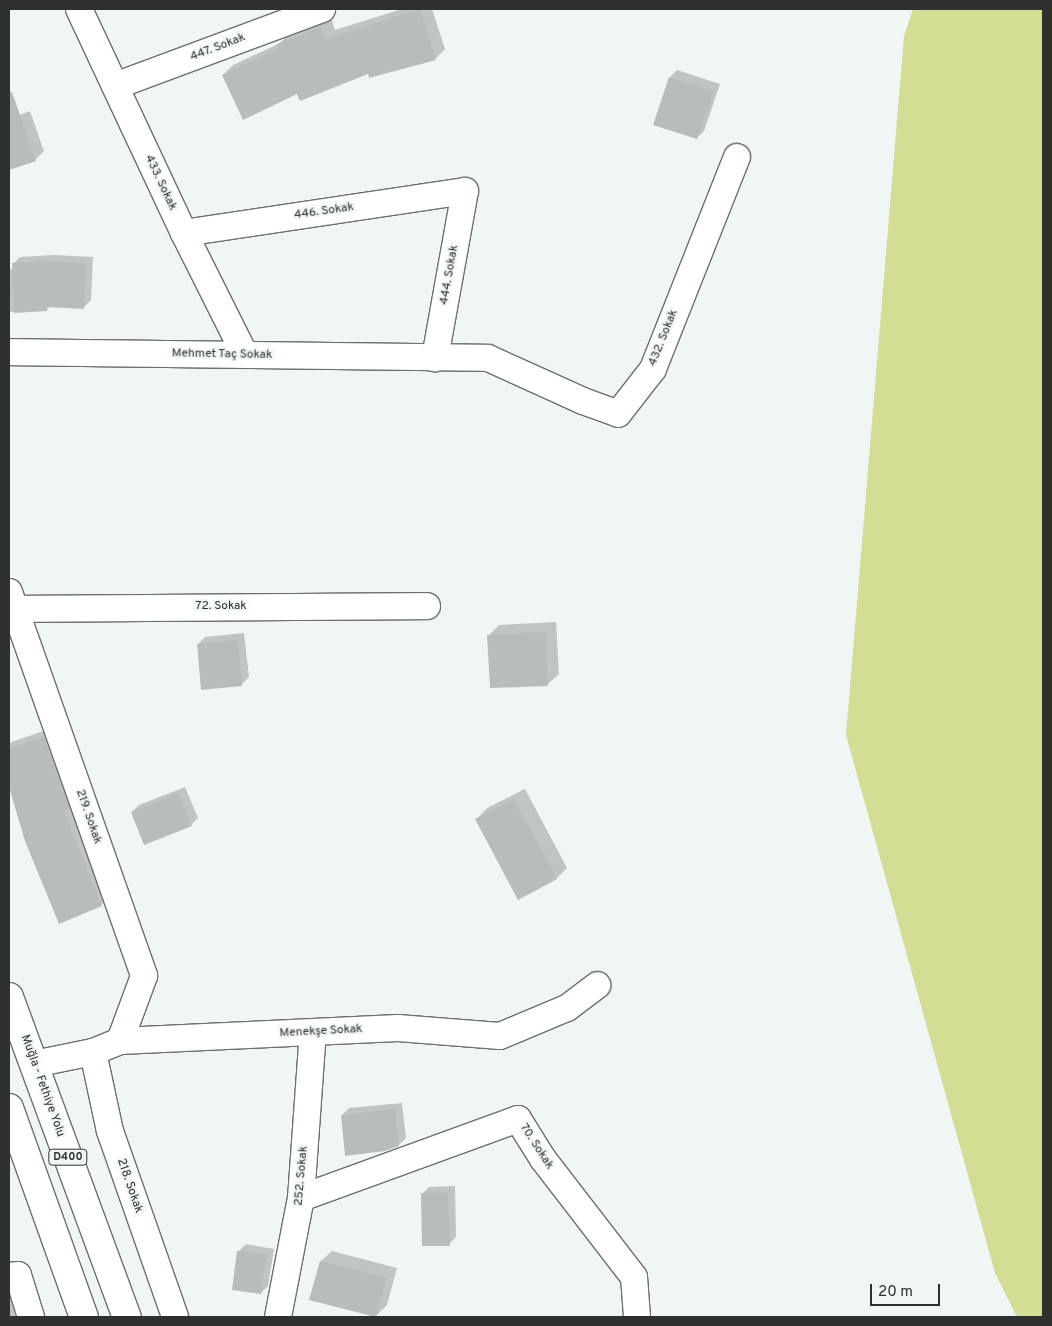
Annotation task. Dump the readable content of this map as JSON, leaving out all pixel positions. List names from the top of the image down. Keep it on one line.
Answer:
{"streets":{"highway":["Muğla - Fethiye Yolu","D400"],"street":["447. Sokak","433. Sokak","446. Sokak","444. Sokak","432. Sokak","Mehmet Taç Sokak","72. Sokak","219. Sokak","Menekşe Sokak","70. Sokak","252. Sokak","218. Sokak"]},"crossings":[["447. Sokak","433. Sokak"],["433. Sokak","446. Sokak"],["433. Sokak","Mehmet Taç Sokak"],["446. Sokak","444. Sokak"],["444. Sokak","432. Sokak"],["444. Sokak","Mehmet Taç Sokak"],["432. Sokak","Mehmet Taç Sokak"],["72. Sokak","219. Sokak"],["219. Sokak","Menekşe Sokak"],["Menekşe Sokak","Muğla - Fethiye Yolu"],["Menekşe Sokak","252. Sokak"],["Menekşe Sokak","218. Sokak"],["70. Sokak","252. Sokak"]],"scale_bar":"20 m"}
